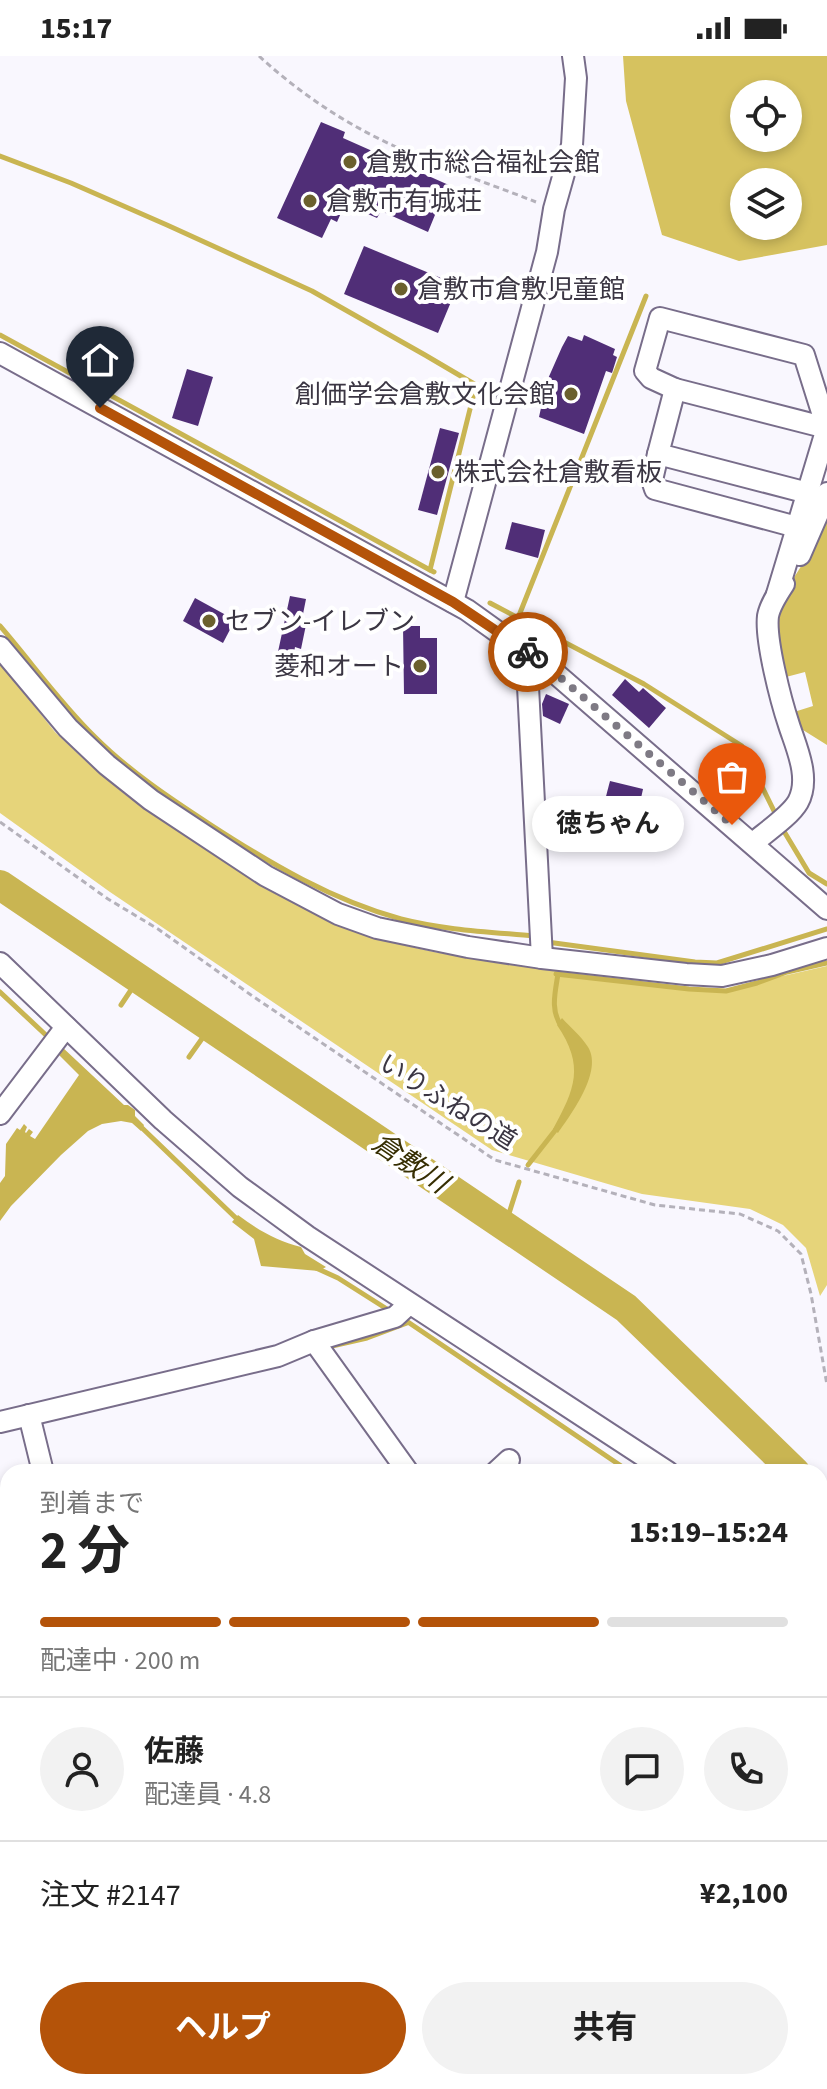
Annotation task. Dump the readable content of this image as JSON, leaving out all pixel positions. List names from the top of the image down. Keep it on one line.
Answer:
{"streets":{"path":["いりふねの道"]},"water":["倉敷川"],"places":["倉敷市総合福祉会館","倉敷市有城荘","倉敷市倉敷児童館","創価学会倉敷文化会館","株式会社倉敷看板","セブン-イレブン","菱和オート","徳ちゃん"],"page":{"status":"15:17","bubble":"徳ちゃん","heading":["2 分","到着まで","15:19–15:24"],"panel":["佐藤","配達員 · 4.8","注文 #2147","¥2,100"],"bar":"配達中 · 200 m","buttons":["ヘルプ","共有"]}}
